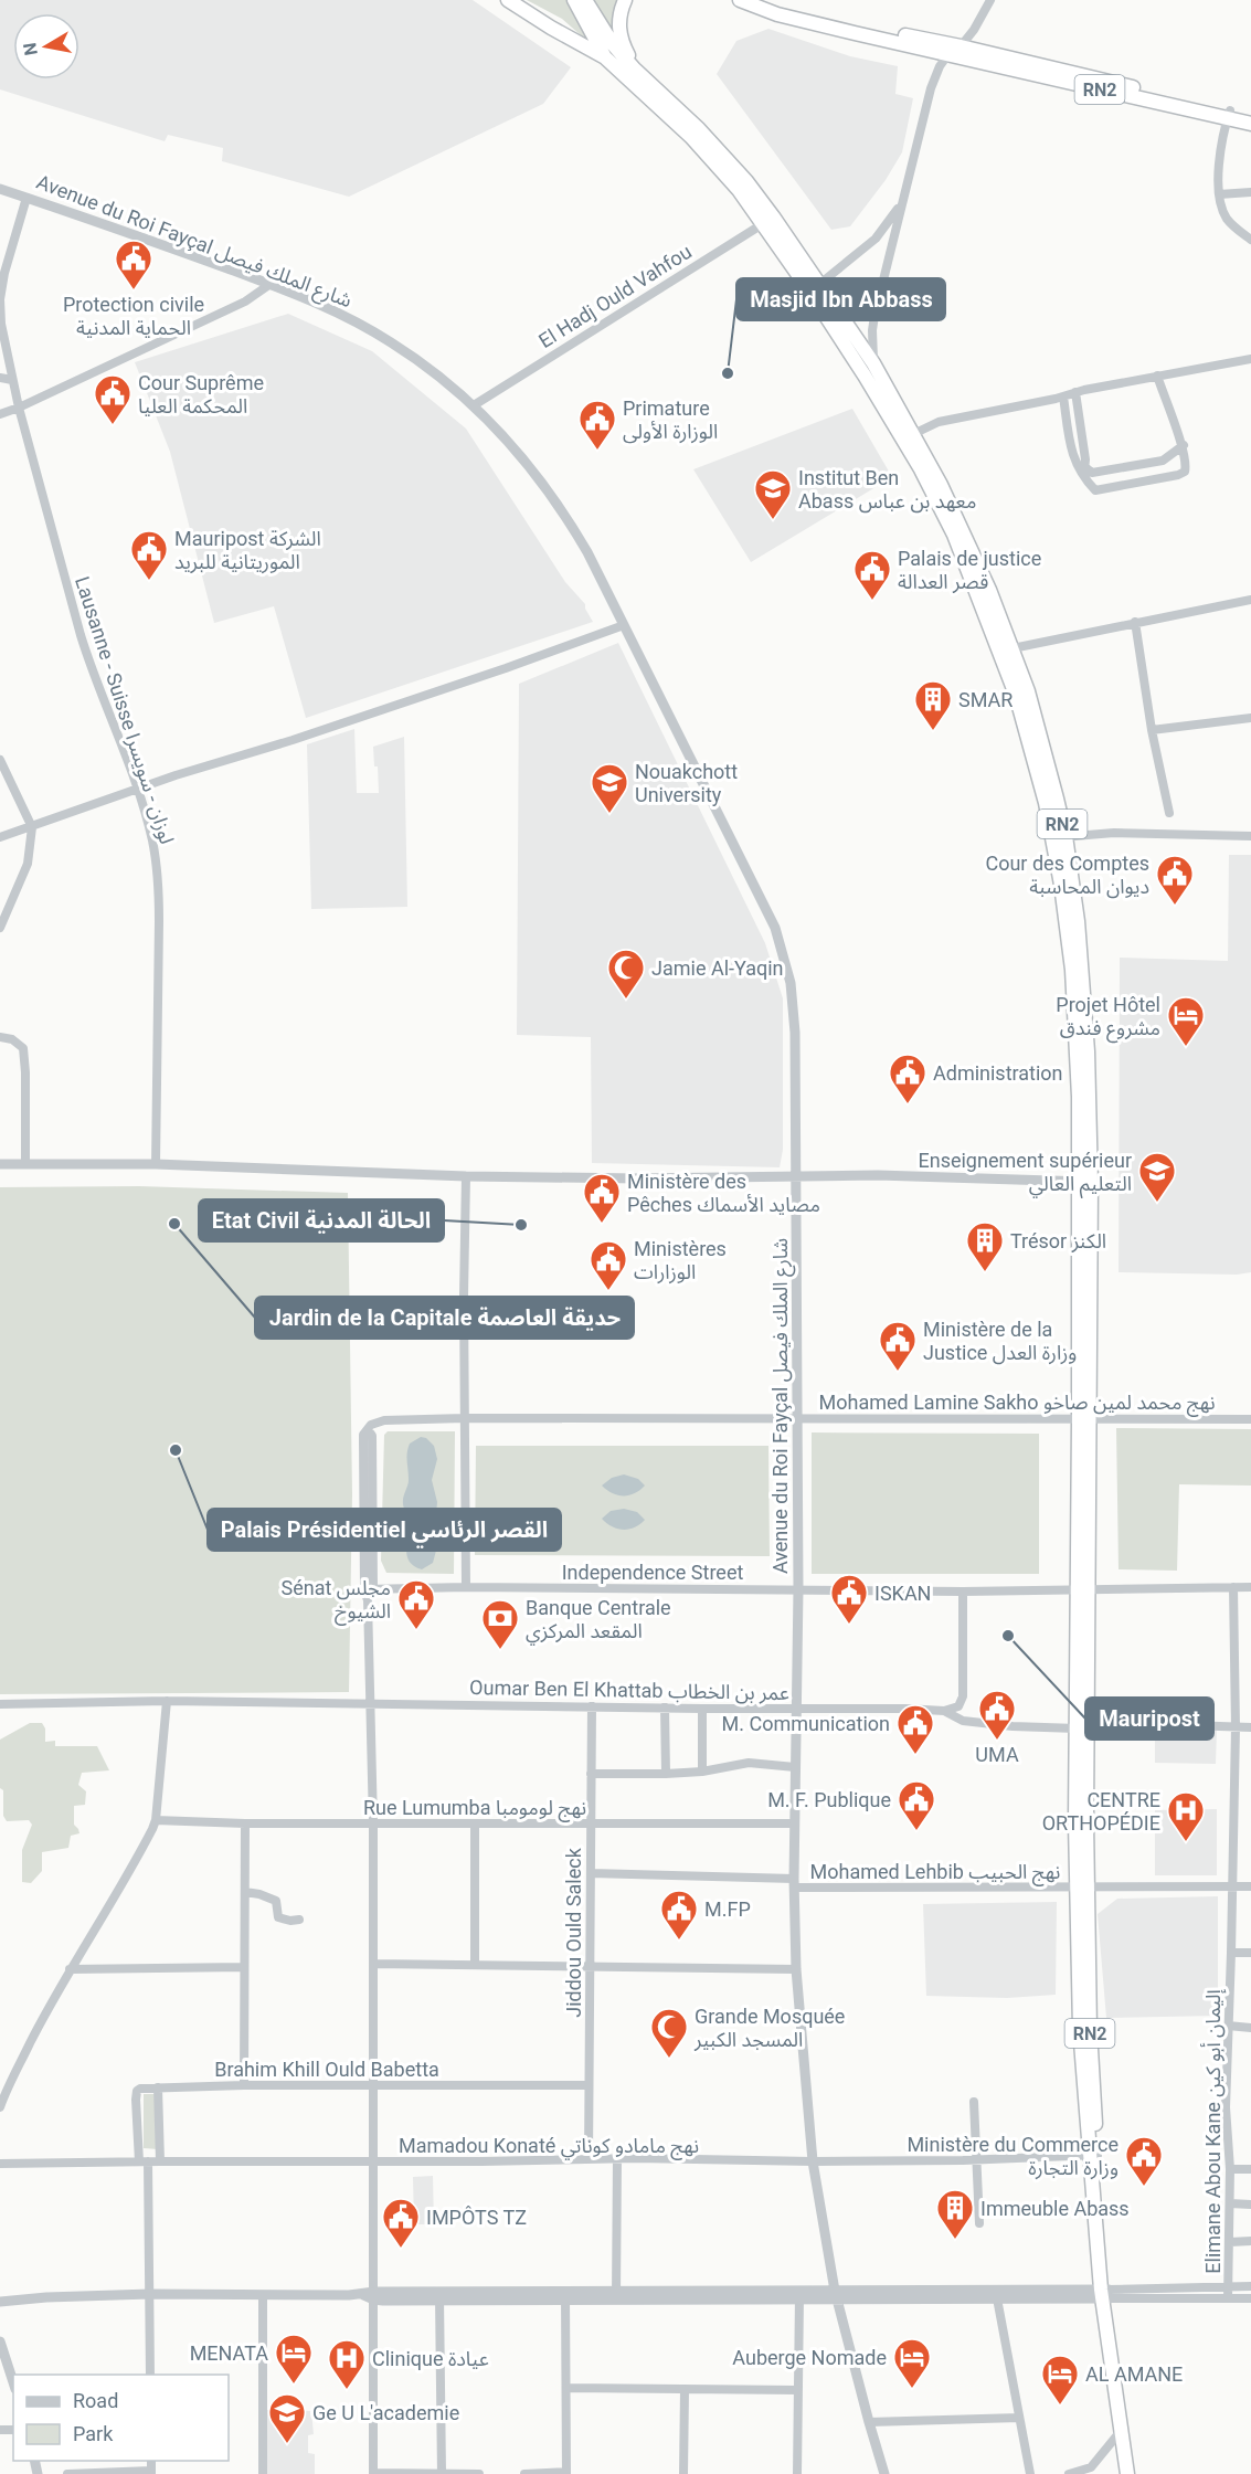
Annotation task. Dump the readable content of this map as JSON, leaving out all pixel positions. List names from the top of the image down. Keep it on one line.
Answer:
{"streets":{"highway":["RN2"],"street":["Avenue du Roi Fayçal شارع الملك فيصل","El Hadj Ould Vahfou","Lausanne - Suisse لوزان - سويسرا","Mohamed Lamine Sakho نهج محمد لمين صاخو","Independence Street","Oumar Ben El Khattab عمر بن الخطاب","Rue Lumumba نهج لومومبا","Mohamed Lehbib نهج الحبيب","Jiddou Ould Saleck","Brahim Khill Ould Babetta","Elimane Abou Kane إليمان أبو كين","Mamadou Konaté نهج مامادو كوناتي"]},"crossings":[["RN2","El Hadj Ould Vahfou"],["RN2","Mohamed Lamine Sakho نهج محمد لمين صاخو"],["RN2","Independence Street"],["RN2","Oumar Ben El Khattab عمر بن الخطاب"],["RN2","Mohamed Lehbib نهج الحبيب"],["RN2","Mamadou Konaté نهج مامادو كوناتي"],["Avenue du Roi Fayçal شارع الملك فيصل","El Hadj Ould Vahfou"],["Avenue du Roi Fayçal شارع الملك فيصل","Lausanne - Suisse لوزان - سويسرا"],["Avenue du Roi Fayçal شارع الملك فيصل","Mohamed Lamine Sakho نهج محمد لمين صاخو"],["Avenue du Roi Fayçal شارع الملك فيصل","Independence Street"],["Avenue du Roi Fayçal شارع الملك فيصل","Oumar Ben El Khattab عمر بن الخطاب"],["Avenue du Roi Fayçal شارع الملك فيصل","Rue Lumumba نهج لومومبا"],["Avenue du Roi Fayçal شارع الملك فيصل","Mohamed Lehbib نهج الحبيب"],["Avenue du Roi Fayçal شارع الملك فيصل","Mamadou Konaté نهج مامادو كوناتي"],["Mohamed Lamine Sakho نهج محمد لمين صاخو","Independence Street"],["Independence Street","Elimane Abou Kane إليمان أبو كين"],["Oumar Ben El Khattab عمر بن الخطاب","Jiddou Ould Saleck"],["Oumar Ben El Khattab عمر بن الخطاب","Elimane Abou Kane إليمان أبو كين"],["Rue Lumumba نهج لومومبا","Jiddou Ould Saleck"],["Mohamed Lehbib نهج الحبيب","Jiddou Ould Saleck"],["Mohamed Lehbib نهج الحبيب","Elimane Abou Kane إليمان أبو كين"],["Jiddou Ould Saleck","Brahim Khill Ould Babetta"],["Jiddou Ould Saleck","Mamadou Konaté نهج مامادو كوناتي"]],"places":{"public building":["Protection civile الحماية المدنية","Cour Suprême المحكمة العليا","Primature الوزارة الأولى","Mauripost الشركة الموريتانية للبريد","Palais de justice قصر العدالة","Cour des Comptes ديوان المحاسبة","Administration","Ministère des Pêches مصايد الأسماك","Ministères الوزارات","Ministère de la Justice وزارة العدل","ISKAN","Sénat مجلس الشيوخ","UMA","M. Communication","M. F. Publique","M.FP","Ministère du Commerce وزارة التجارة","IMPÔTS TZ"],"other":["Masjid Ibn Abbass","Jardin de la Capitale حديقة العاصمة","Etat Civil الحالة المدنية","Palais Présidentiel القصر الرئاسي","Mauripost"],"school or university":["Institut Ben Abass معهد بن عباس","Nouakchott University","Enseignement supérieur التعليم العالي","Ge U L'academie"],"building":["SMAR","Trésor الكنز","Immeuble Abass"],"mosque":["Jamie Al-Yaqin","Grande Mosquée المسجد الكبير"],"hotel":["Projet Hôtel مشروع فندق","MENATA","Auberge Nomade","AL AMANE"],"bank":["Banque Centrale المقعد المركزي"],"hospital":["CENTRE ORTHOPÉDIE","Clinique عيادة"]},"legend":["Road","Park"],"north":"left"}
